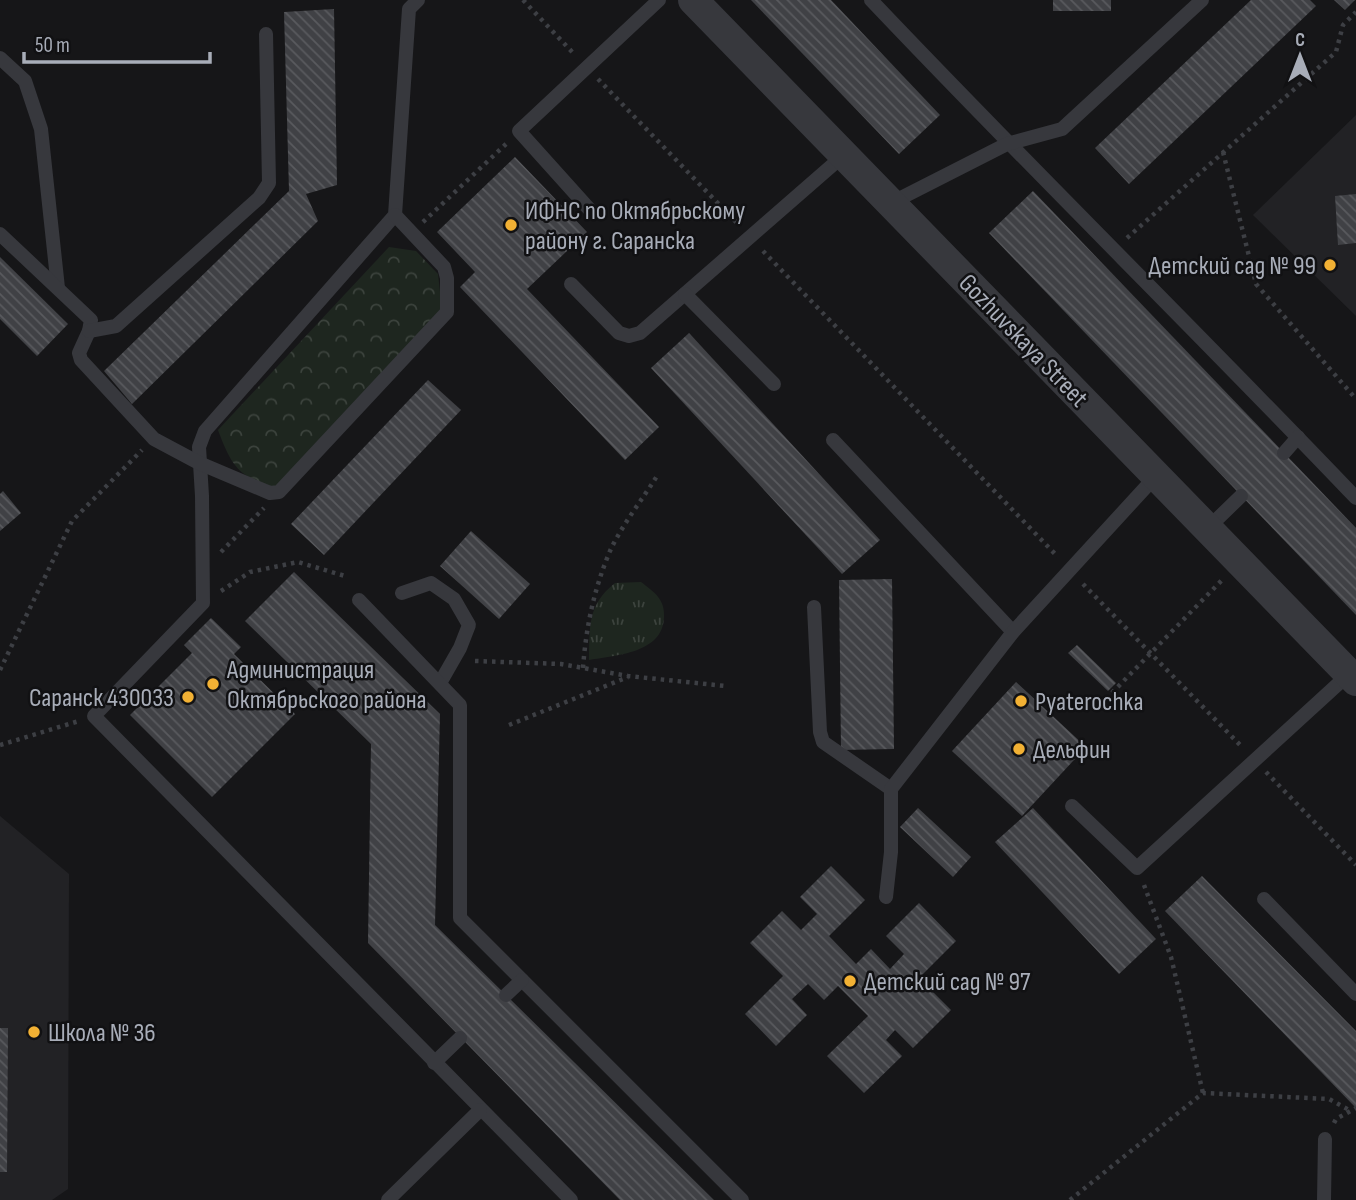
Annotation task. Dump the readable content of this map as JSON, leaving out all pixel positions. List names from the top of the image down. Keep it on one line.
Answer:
{"streets":{"street":["Gozhuvskaya Street"]},"places":["ИФНС по Октябрьскому району г. Саранска","Детский сад № 99","Администрация Октябрьского района","Саранск 430033","Pyaterochka","Дельфин","Детский сад № 97","Школа № 36"],"scale_bar":"50 m","north":"top"}
